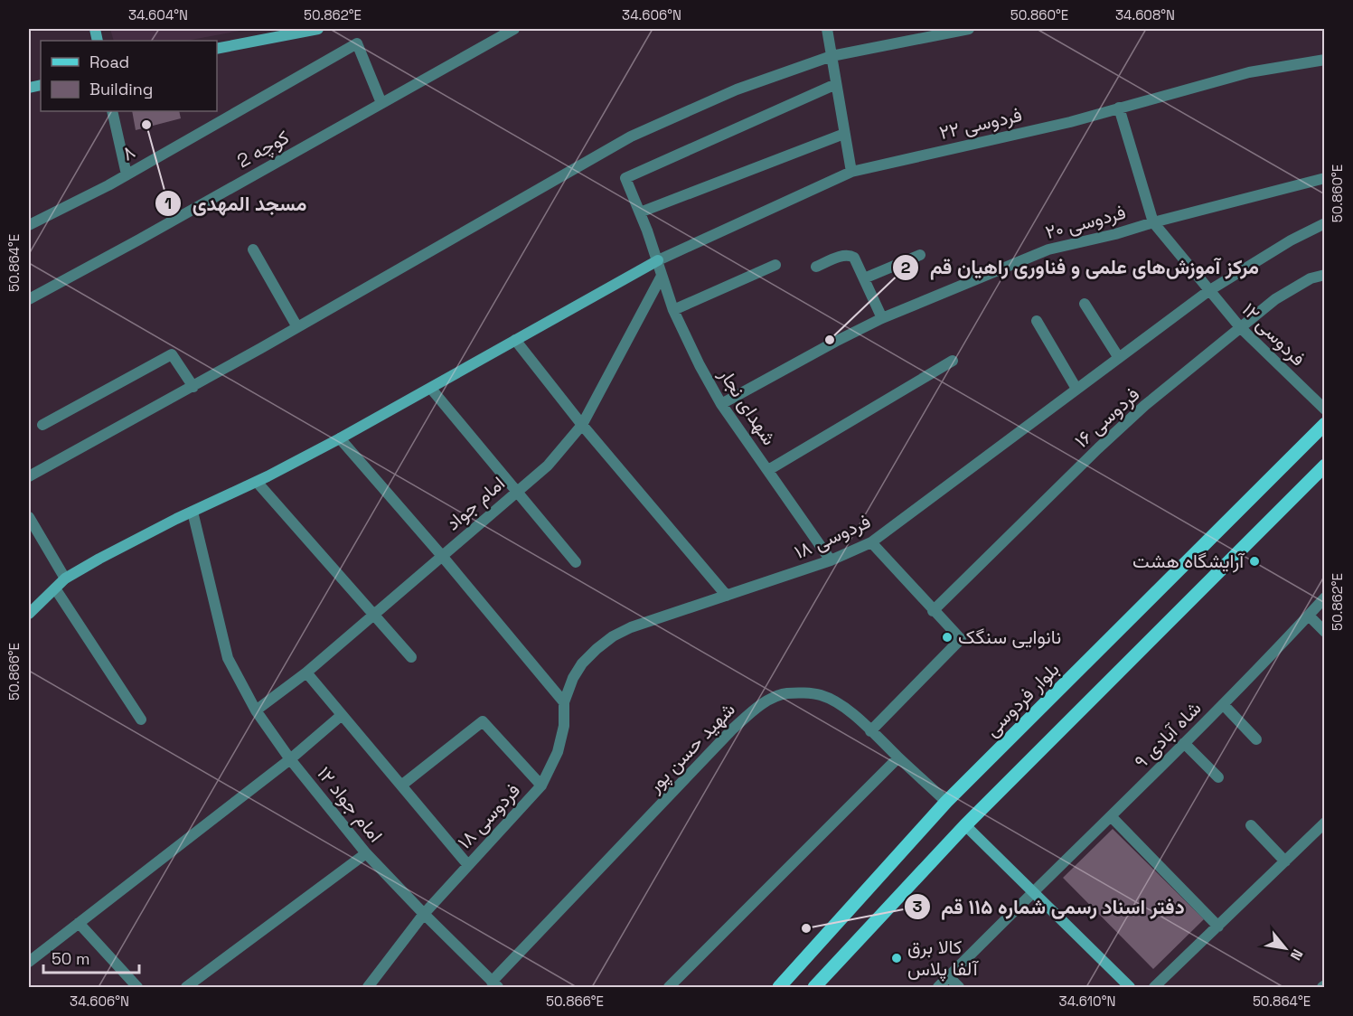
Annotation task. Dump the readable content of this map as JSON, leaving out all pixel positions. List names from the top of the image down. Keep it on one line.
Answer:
{"streets":{"main road":["بلوار فردوسی"],"street":["فردوسی ۲۲","کوچه 2","۸","فردوسی ۲۰","فردوسی ۱۲","شهدای نجار","فردوسی ۱۶","امام جواد","فردوسی ۱۸","شاه آبادی ۹","شهید حسن پور","امام جواد ۱۲"]},"crossings":[["فردوسی ۲۲","فردوسی ۱۲"],["فردوسی ۲۲","شهدای نجار"],["کوچه 2","۸"],["فردوسی ۲۰","فردوسی ۱۲"],["فردوسی ۲۰","شهدای نجار"],["فردوسی ۱۲","فردوسی ۱۶"],["فردوسی ۱۲","فردوسی ۱۸"],["شهدای نجار","امام جواد"],["شهدای نجار","فردوسی ۱۸"],["امام جواد","امام جواد ۱۲"],["فردوسی ۱۸","امام جواد ۱۲"],["بلوار فردوسی","شهید حسن پور"],["شهید حسن پور","امام جواد ۱۲"]],"places":["مسجد المهدی","مرکز آموزش‌های علمی و فناوری راهیان قم","آرایشگاه هشت","نانوایی سنگک","دفتر اسناد رسمی شماره ۱۱۵ قم","کالا برق آلفا پلاس"],"legend":["Road","Building"],"scale_bar":"50 m","north":"bottom right","coordinates":["34.604°N","50.862°E","34.606°N","50.860°E","34.608°N","50.864°E","50.866°E","34.610°N"]}
